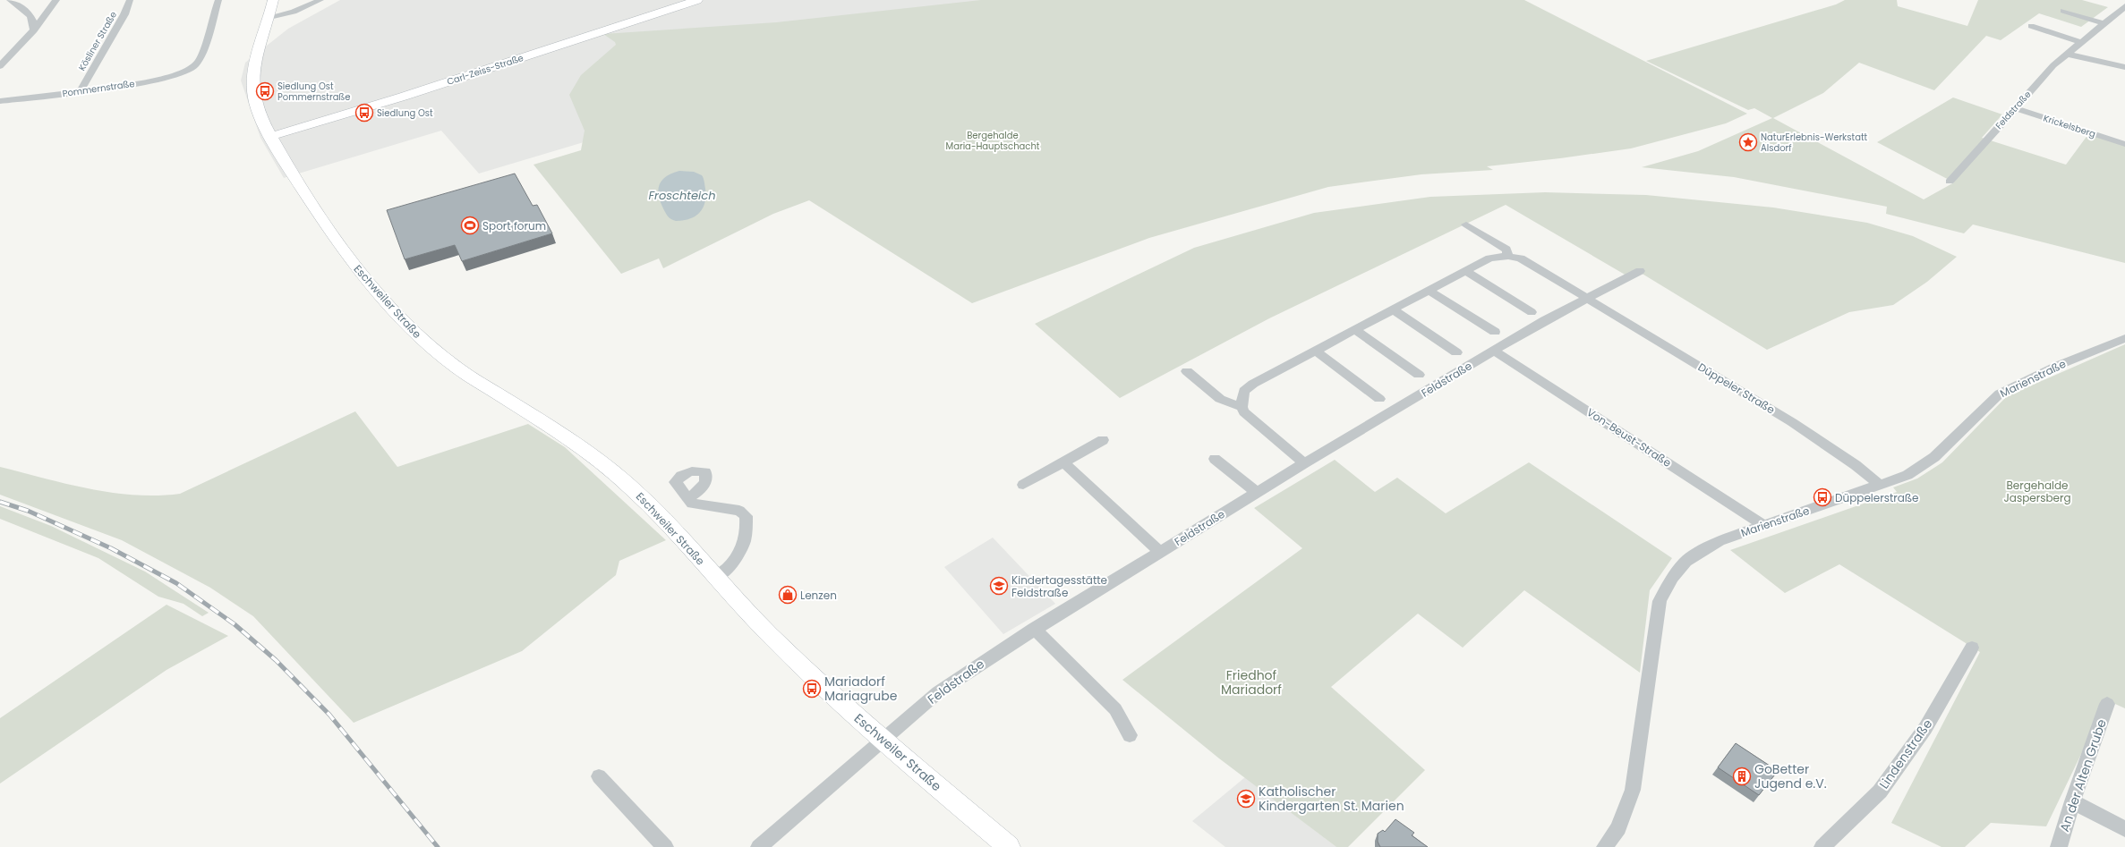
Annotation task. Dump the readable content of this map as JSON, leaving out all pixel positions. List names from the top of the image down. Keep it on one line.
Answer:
{"streets":{"street":["Kösliner Straße","Carl-Zeiss-Straße","Pommernstraße","Feldstraße","Krickelsberg","Eschweiler Straße","Marienstraße","Düppeler Straße","Von-Beust-Straße","Lindenstraße","An der Alten Grube"]},"crossings":[["Kösliner Straße","Pommernstraße"],["Carl-Zeiss-Straße","Eschweiler Straße"],["Feldstraße","Krickelsberg"],["Feldstraße","Eschweiler Straße"],["Feldstraße","Düppeler Straße"],["Feldstraße","Von-Beust-Straße"],["Marienstraße","Düppeler Straße"],["Marienstraße","Von-Beust-Straße"]],"water":["Froschteich"],"parks":["Bergehalde Maria-Hauptschacht","Bergehalde Jaspersberg","Friedhof Mariadorf"],"places":{"bus stop":["Siedlung Ost Pommernstraße","Siedlung Ost","Düppelerstraße","Mariadorf Mariagrube"],"place":["NaturErlebnis-Werkstatt Alsdorf"],"sports":["Sport forum"],"school or university":["Kindertagesstätte Feldstraße","Katholischer Kindergarten St. Marien"],"shop":["Lenzen"],"building":["GoBetter Jugend e.V."]}}
